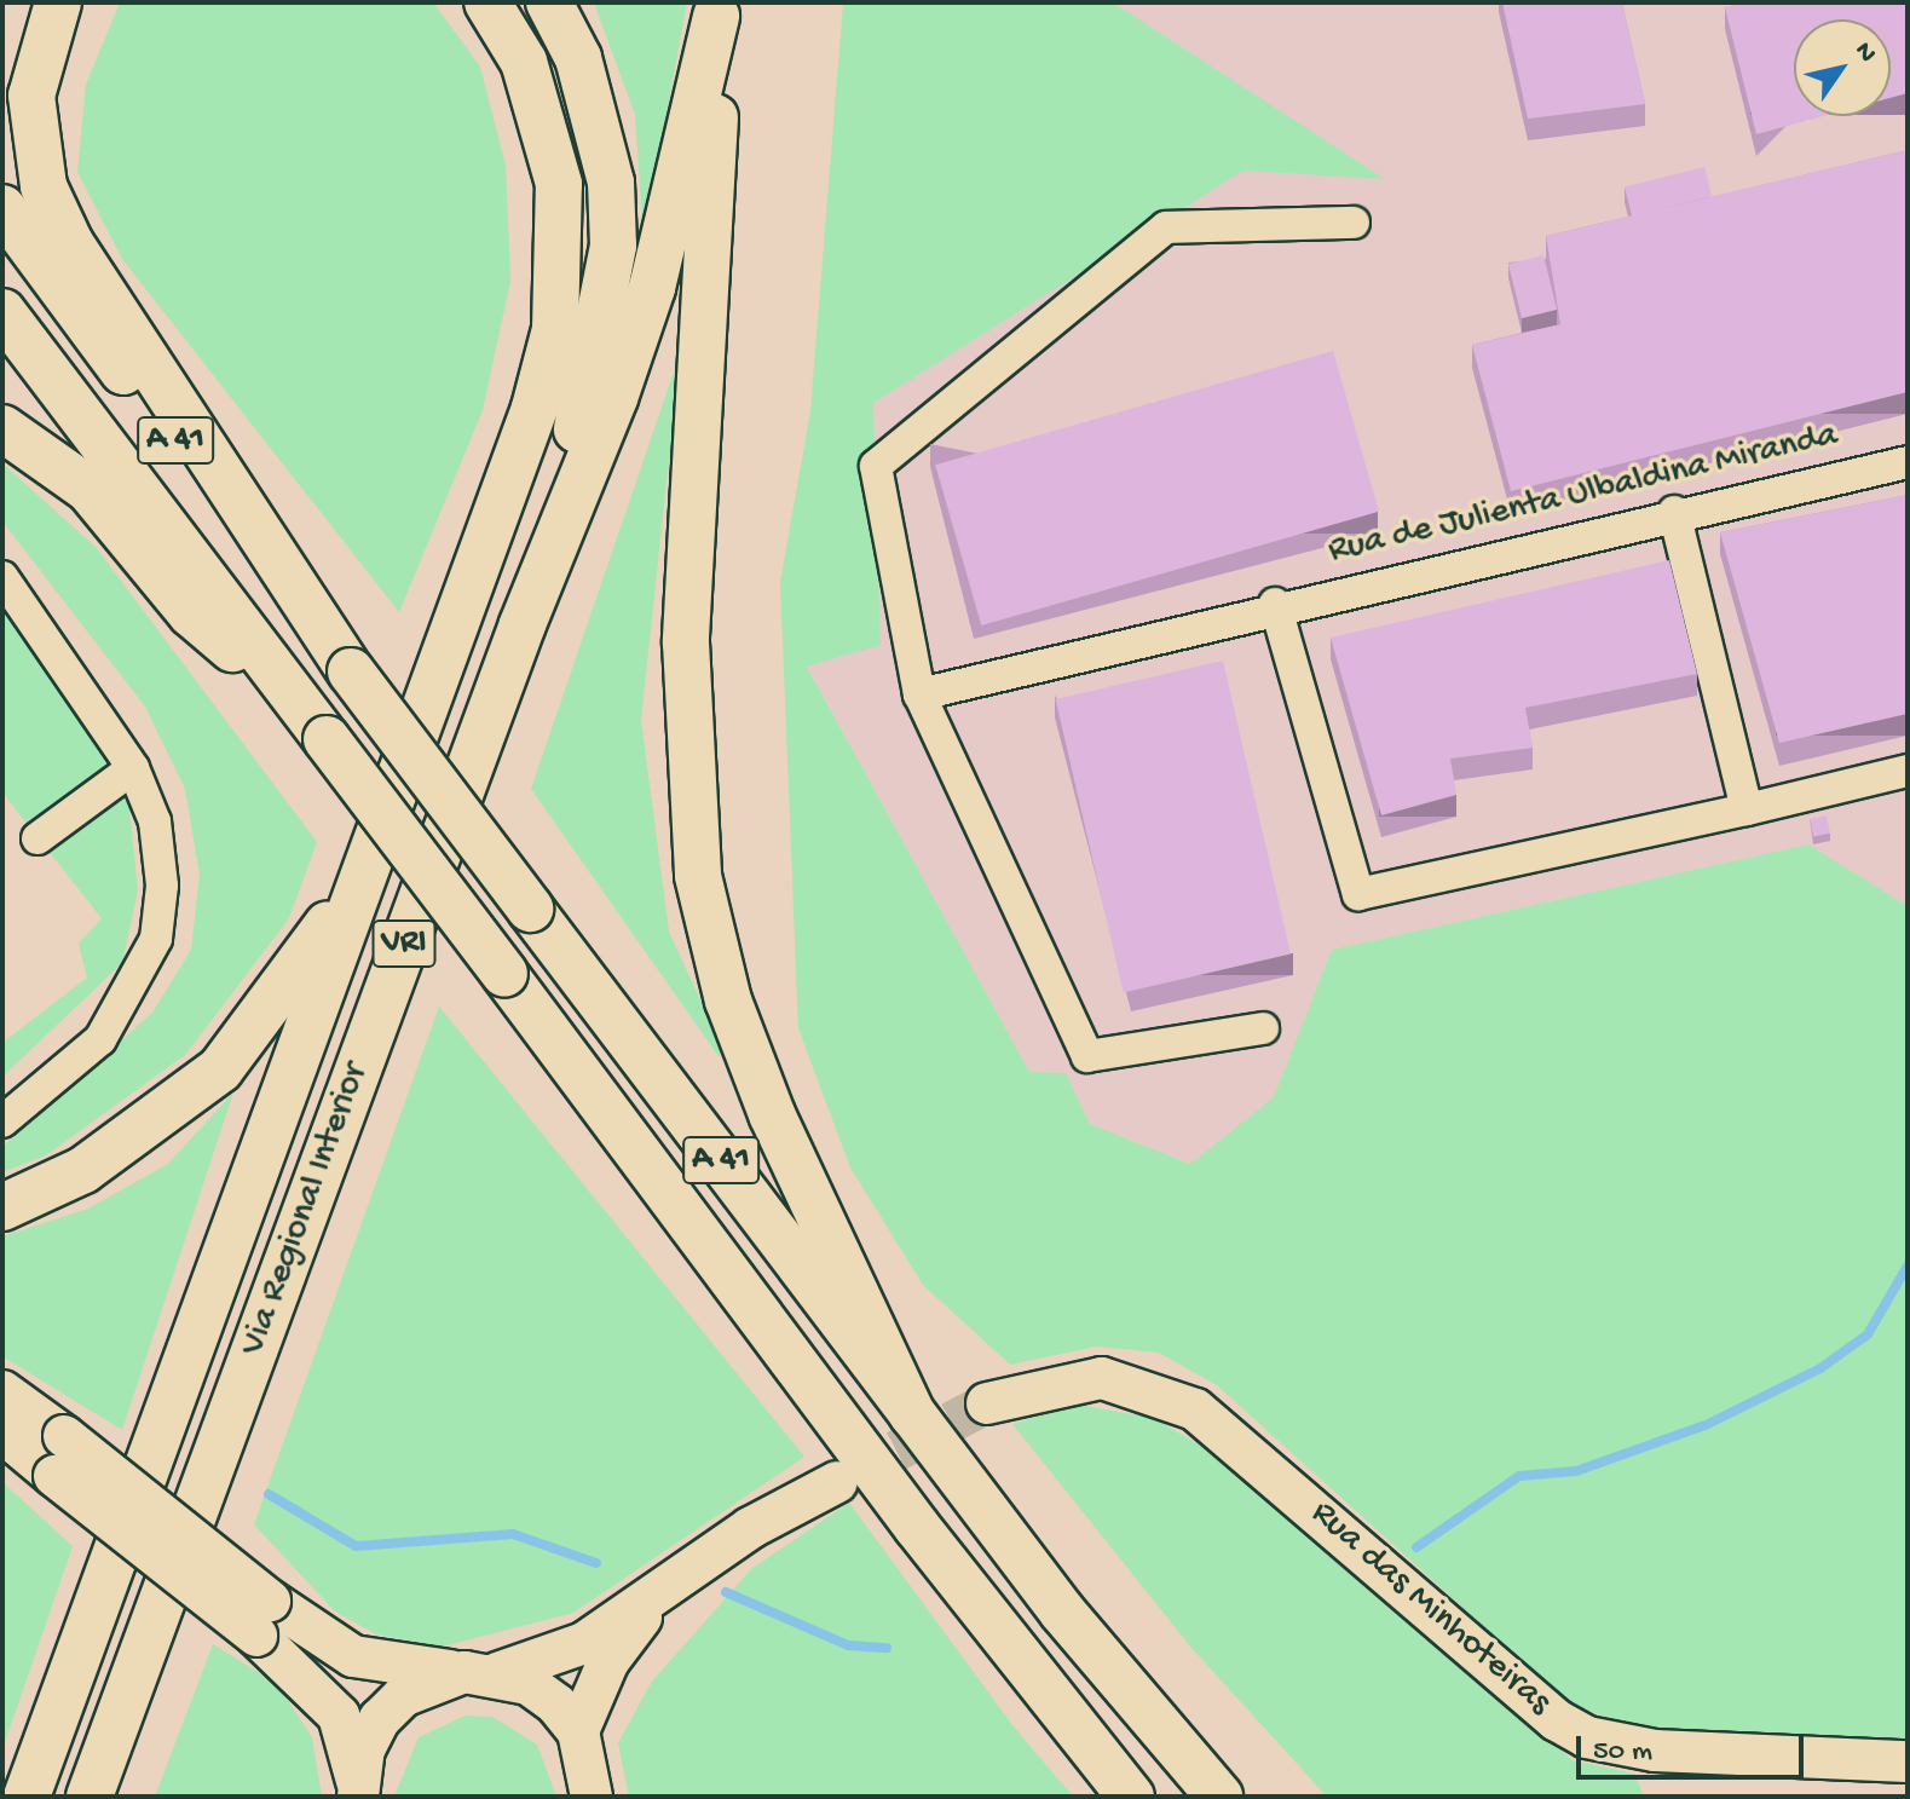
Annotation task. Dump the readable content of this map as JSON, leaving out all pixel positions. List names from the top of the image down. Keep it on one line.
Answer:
{"streets":{"highway":["A 41","VRI","Via Regional Interior"],"main road":["Rua das Minhoteiras"],"street":["Rua de Julienta Ulbaldina Miranda"]},"scale_bar":"50 m","north":"top right"}
